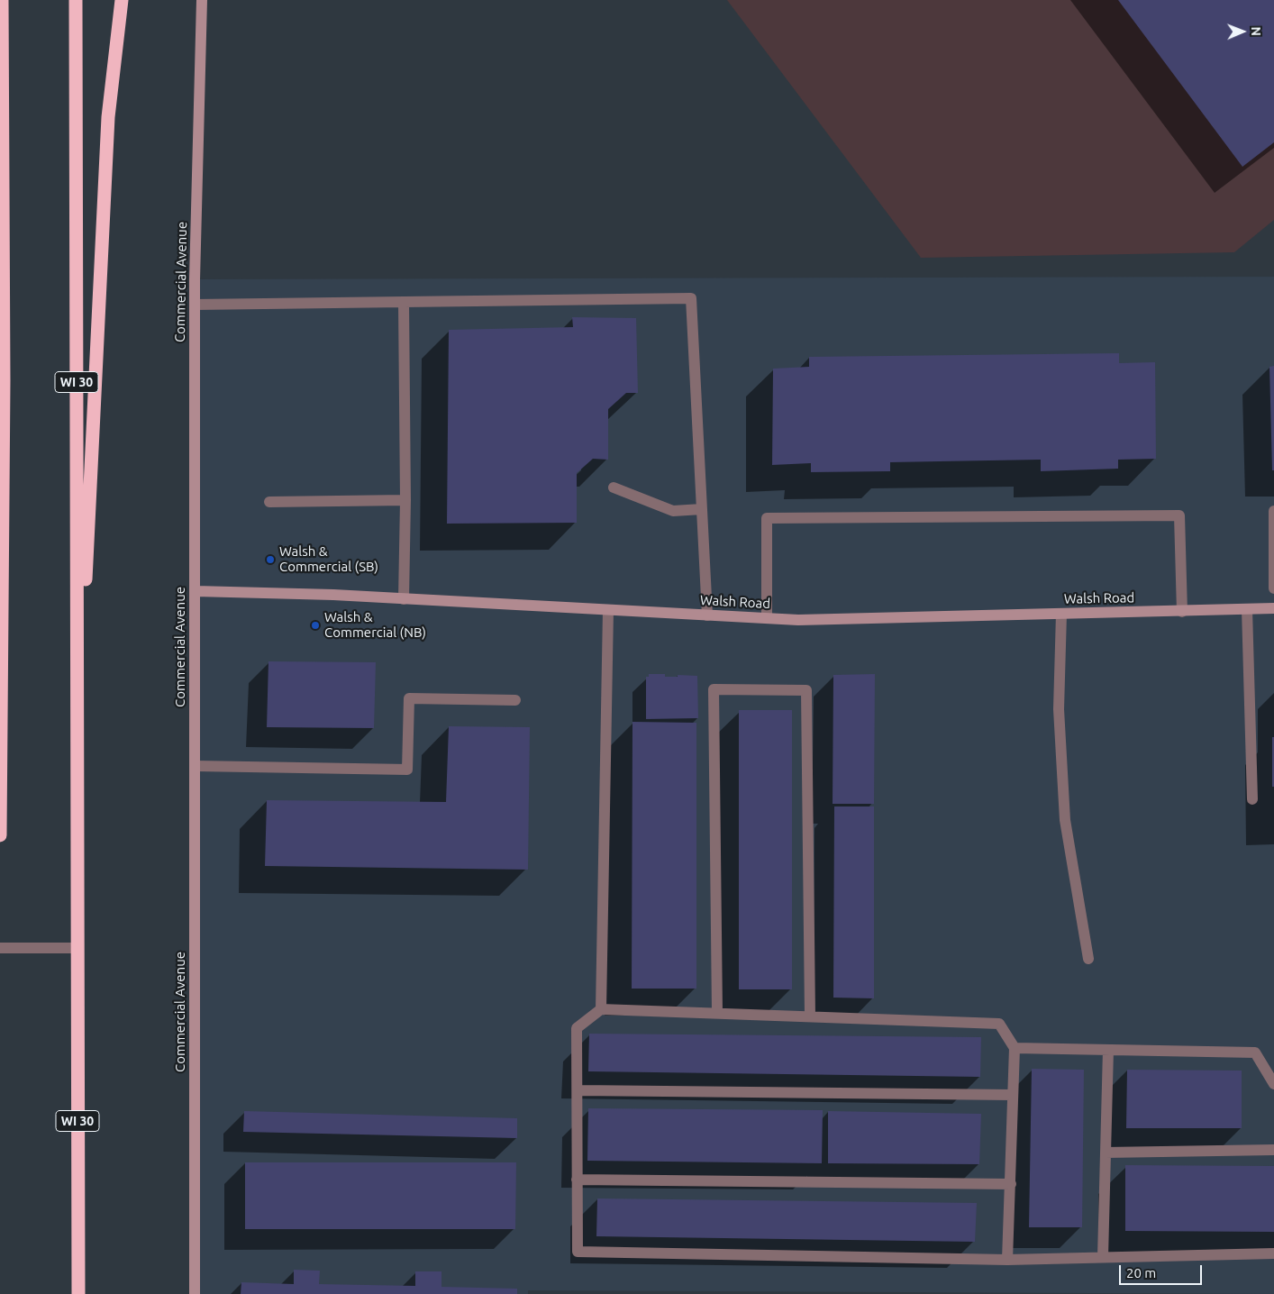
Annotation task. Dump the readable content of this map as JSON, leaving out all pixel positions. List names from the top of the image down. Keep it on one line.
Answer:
{"streets":{"highway":["WI 30"],"street":["Commercial Avenue","Walsh Road"]},"crossings":[["Commercial Avenue","Walsh Road"]],"places":["Walsh & Commercial (SB)","Walsh & Commercial (NB)"],"scale_bar":"20 m","north":"right"}
